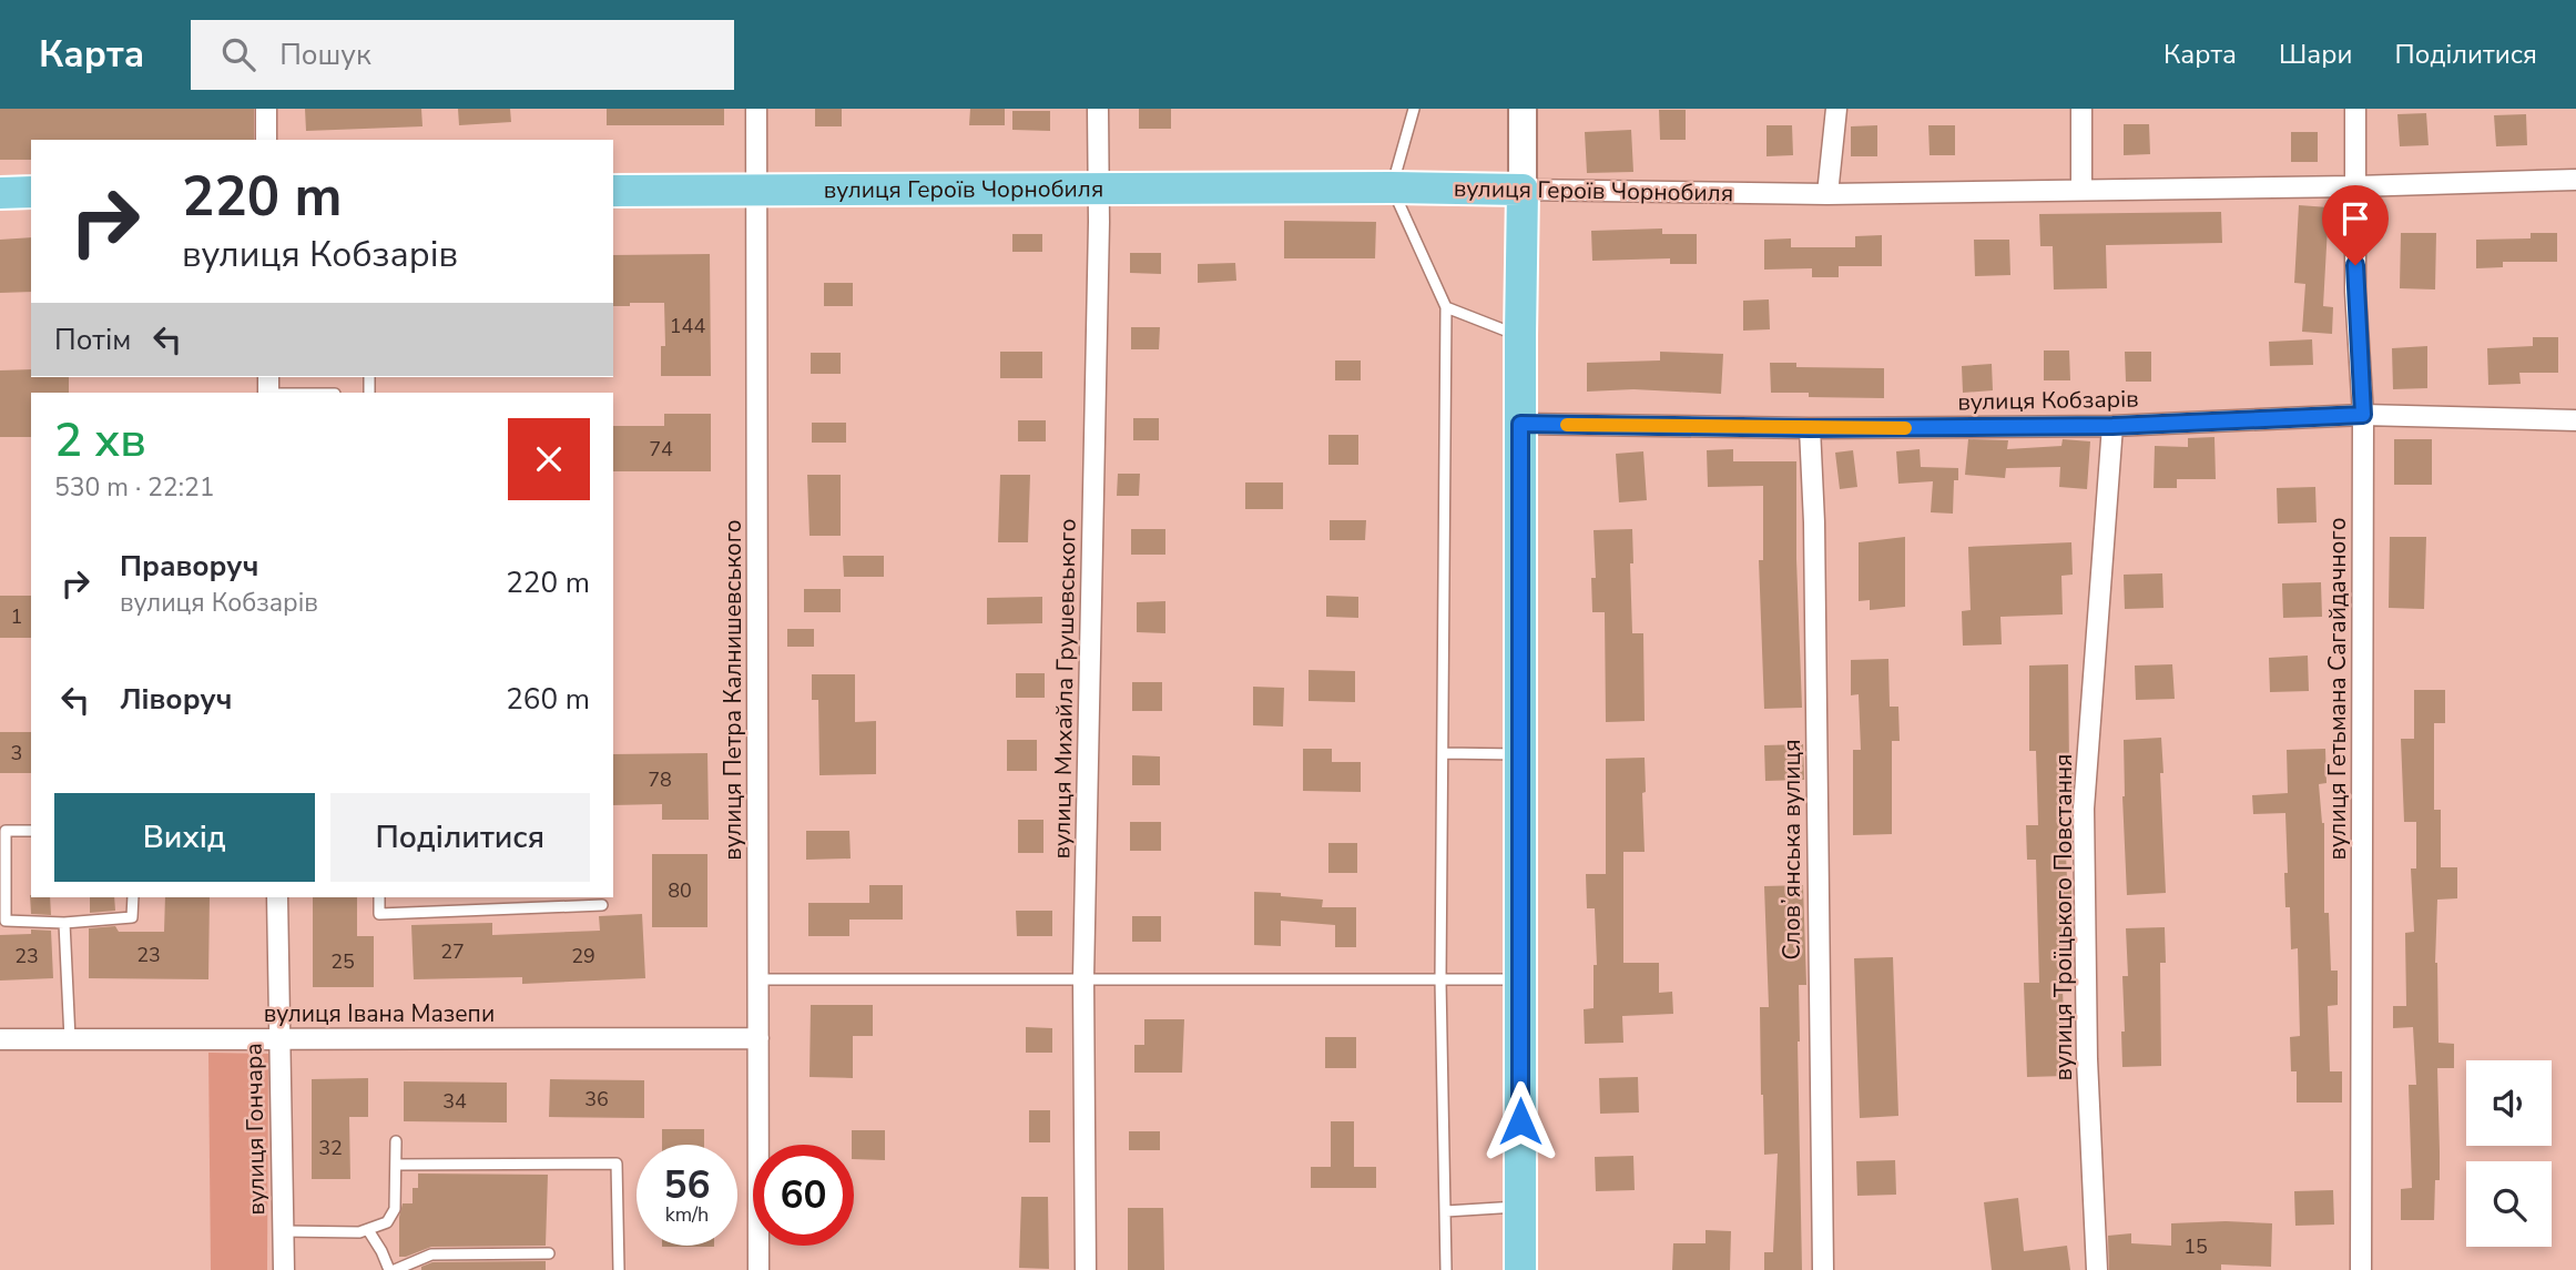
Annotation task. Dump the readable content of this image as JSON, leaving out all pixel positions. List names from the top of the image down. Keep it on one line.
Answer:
{"streets":{"main road":["вулиця Героїв Чорнобиля"],"street":["вулиця Кобзарів","вулиця Михайла Грушевського","вулиця Гетьмана Сагайдачного","вулиця Петра Калнишевського","Словʼянська вулиця","вулиця Троїцького Повстання","вулиця Івана Мазепи","вулиця Гончара"]},"crossings":[["вулиця Героїв Чорнобиля","вулиця Михайла Грушевського"],["вулиця Героїв Чорнобиля","вулиця Гетьмана Сагайдачного"],["вулиця Героїв Чорнобиля","вулиця Петра Калнишевського"],["вулиця Кобзарів","вулиця Гетьмана Сагайдачного"],["вулиця Кобзарів","Словʼянська вулиця"],["вулиця Кобзарів","вулиця Троїцького Повстання"],["вулиця Петра Калнишевського","вулиця Івана Мазепи"],["вулиця Івана Мазепи","вулиця Гончара"]],"house_numbers":["144","74","1","3","78","80","27","23","23","29","25","36","34","32","15"],"page":{"header":"Карта","search":"Пошук","nav":["Карта","Шари","Поділитися"],"turn":["220 m","вулиця Кобзарів"],"then":"Потім","heading":["2 хв","530 m · 22:21"],"list":[{"name":"Праворуч","note":"вулиця Кобзарів","value":"220 m"},{"name":"Ліворуч","value":"260 m"}],"buttons":["Вихід","Поділитися"],"speed":"56 km/h","limit":"60"}}
